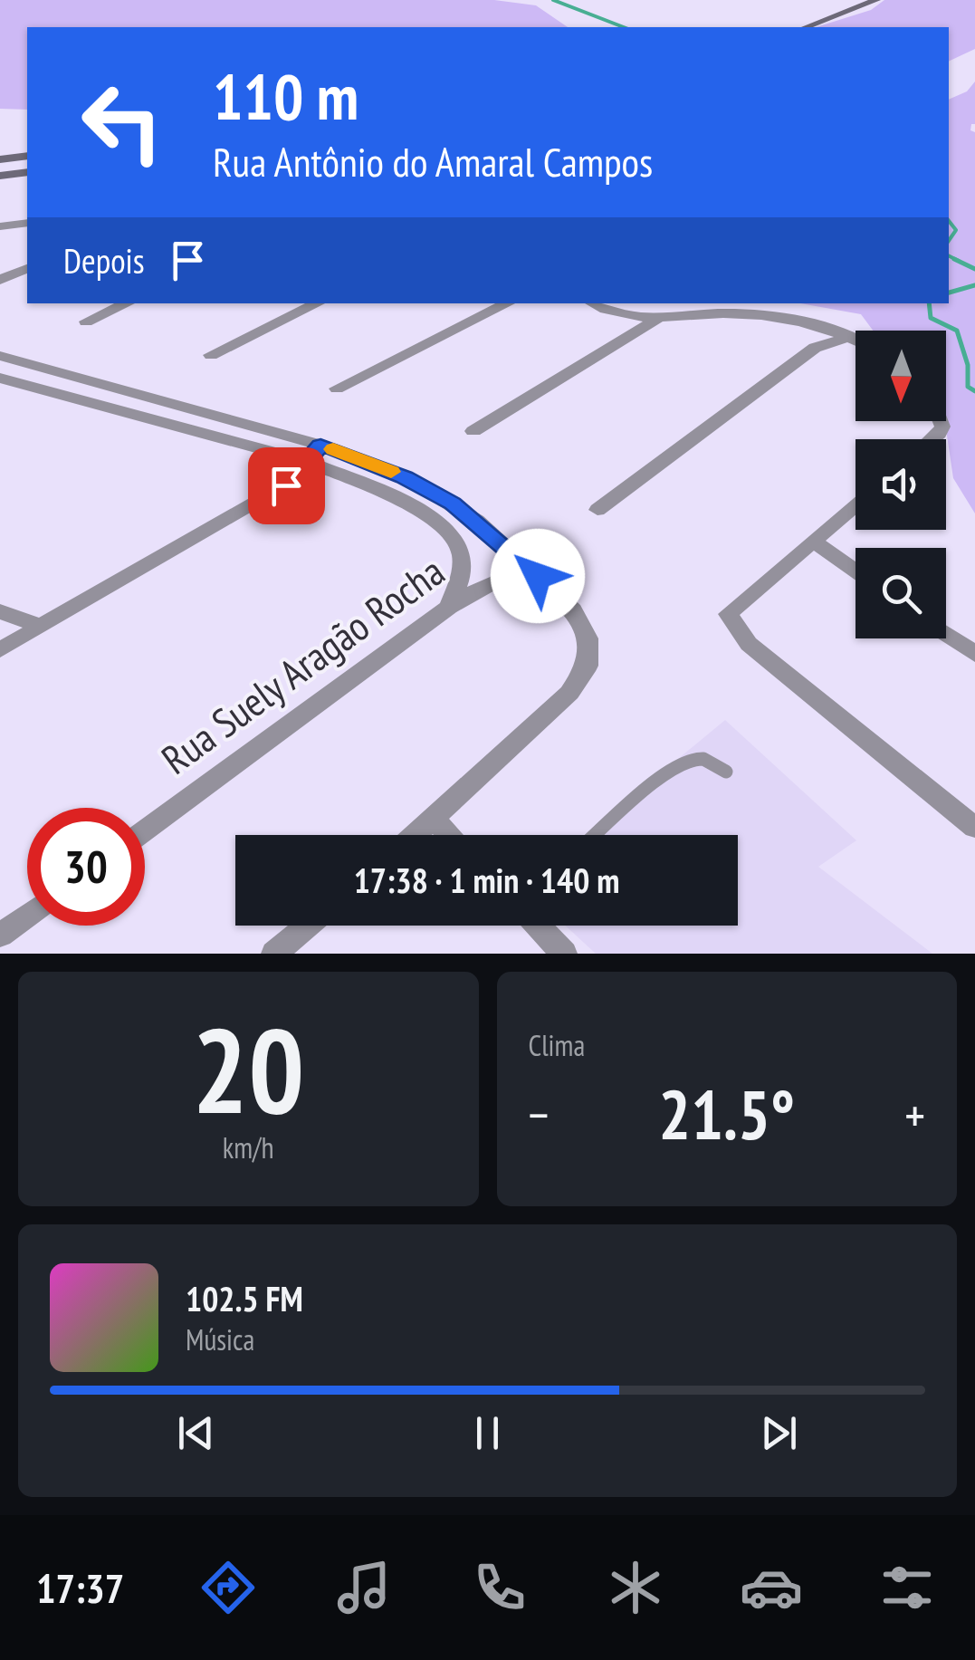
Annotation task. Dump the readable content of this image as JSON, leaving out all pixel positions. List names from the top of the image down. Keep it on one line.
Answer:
{"streets":{"street":["Rua Suely Aragão Rocha"]},"north":"bottom","page":{"turn":["110 m","Rua Antônio do Amaral Campos"],"then":"Depois","limit":"30","trip":"17:38 · 1 min · 140 m","tile":[["20","km/h"],"Clima"],"heat":["−","21.5°","+"],"song":["102.5 FM","Música"],"tabs":"17:37"}}
